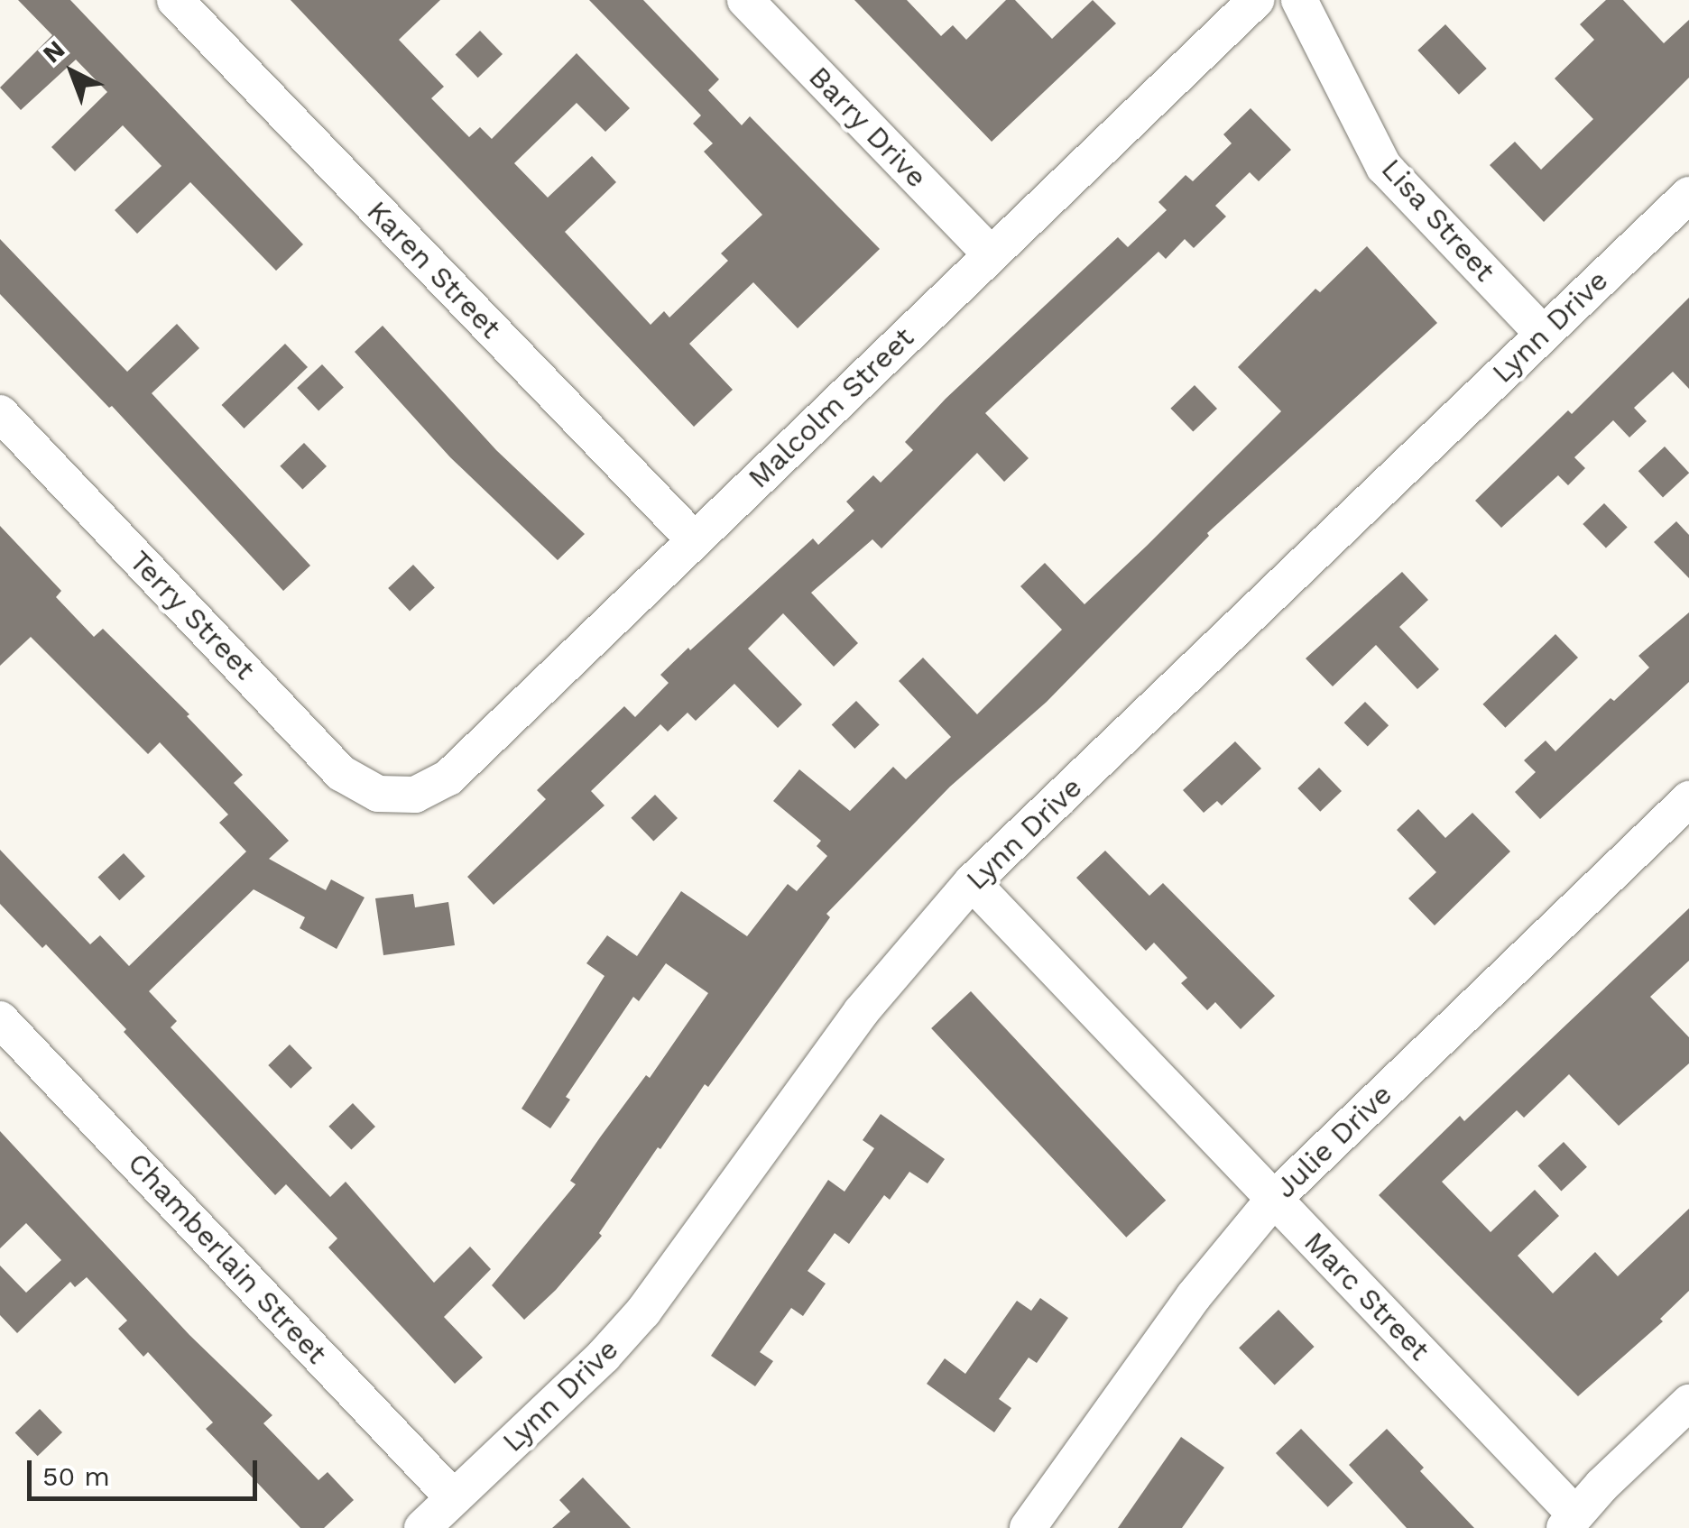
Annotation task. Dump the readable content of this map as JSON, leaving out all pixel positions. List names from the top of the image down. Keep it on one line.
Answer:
{"streets":{"street":["Barry Drive","Lisa Street","Karen Street","Lynn Drive","Malcolm Street","Terry Street","Julie Drive","Chamberlain Street","Marc Street"]},"crossings":[["Barry Drive","Malcolm Street"],["Lisa Street","Lynn Drive"],["Karen Street","Malcolm Street"],["Lynn Drive","Chamberlain Street"],["Lynn Drive","Marc Street"],["Malcolm Street","Terry Street"],["Julie Drive","Marc Street"]],"scale_bar":"50 m","north":"top left"}
